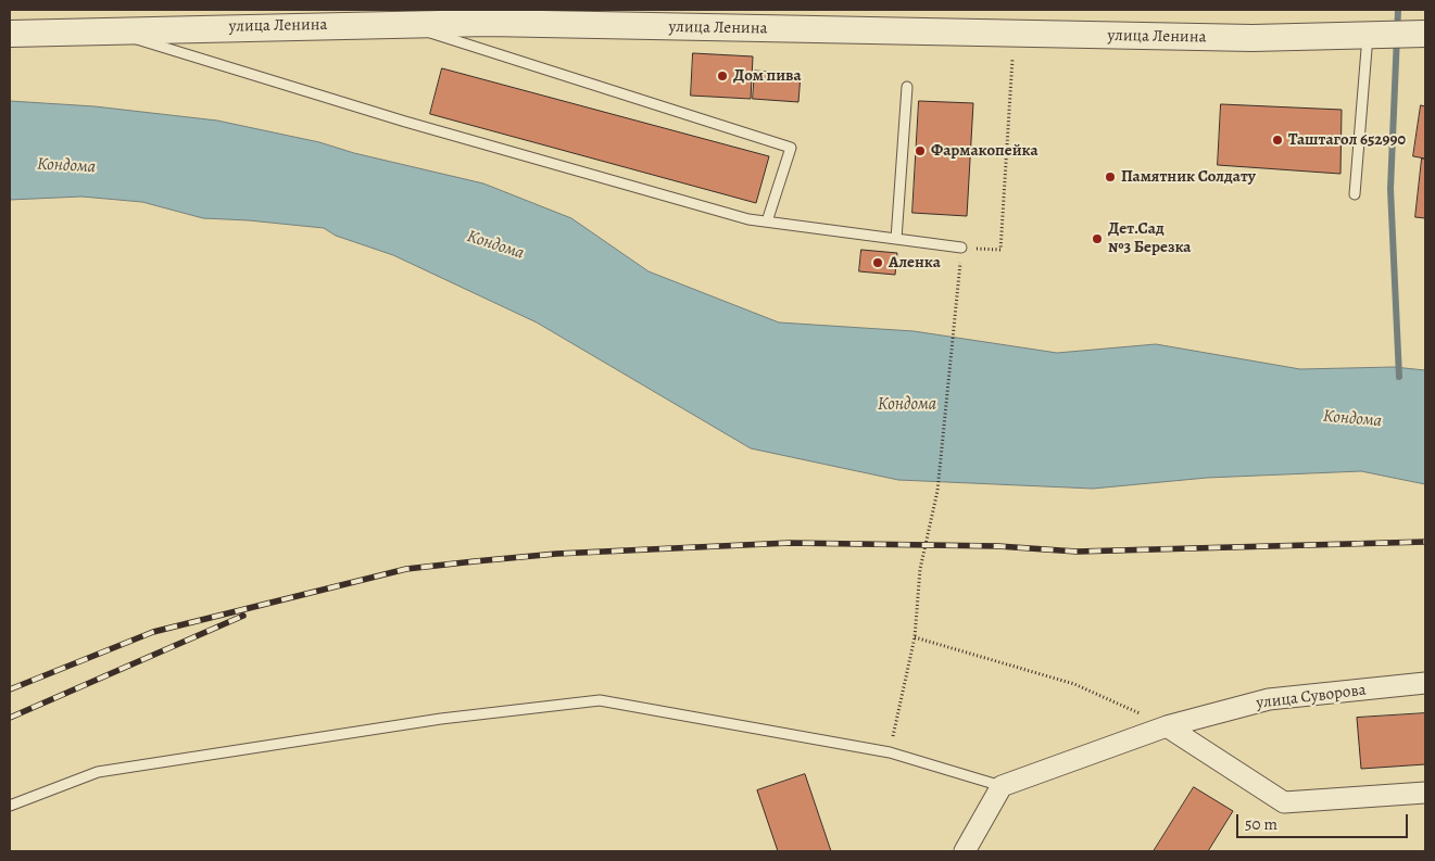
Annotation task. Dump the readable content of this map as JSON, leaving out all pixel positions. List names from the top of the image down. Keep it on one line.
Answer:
{"streets":{"street":["улица Ленина","улица Суворова"]},"water":["Кондома"],"places":["Дом пива","Таштагол 652990","Фармакопейка","Памятник Солдату","Дет.Сад №3 Березка","Аленка"],"scale_bar":"50 m"}
